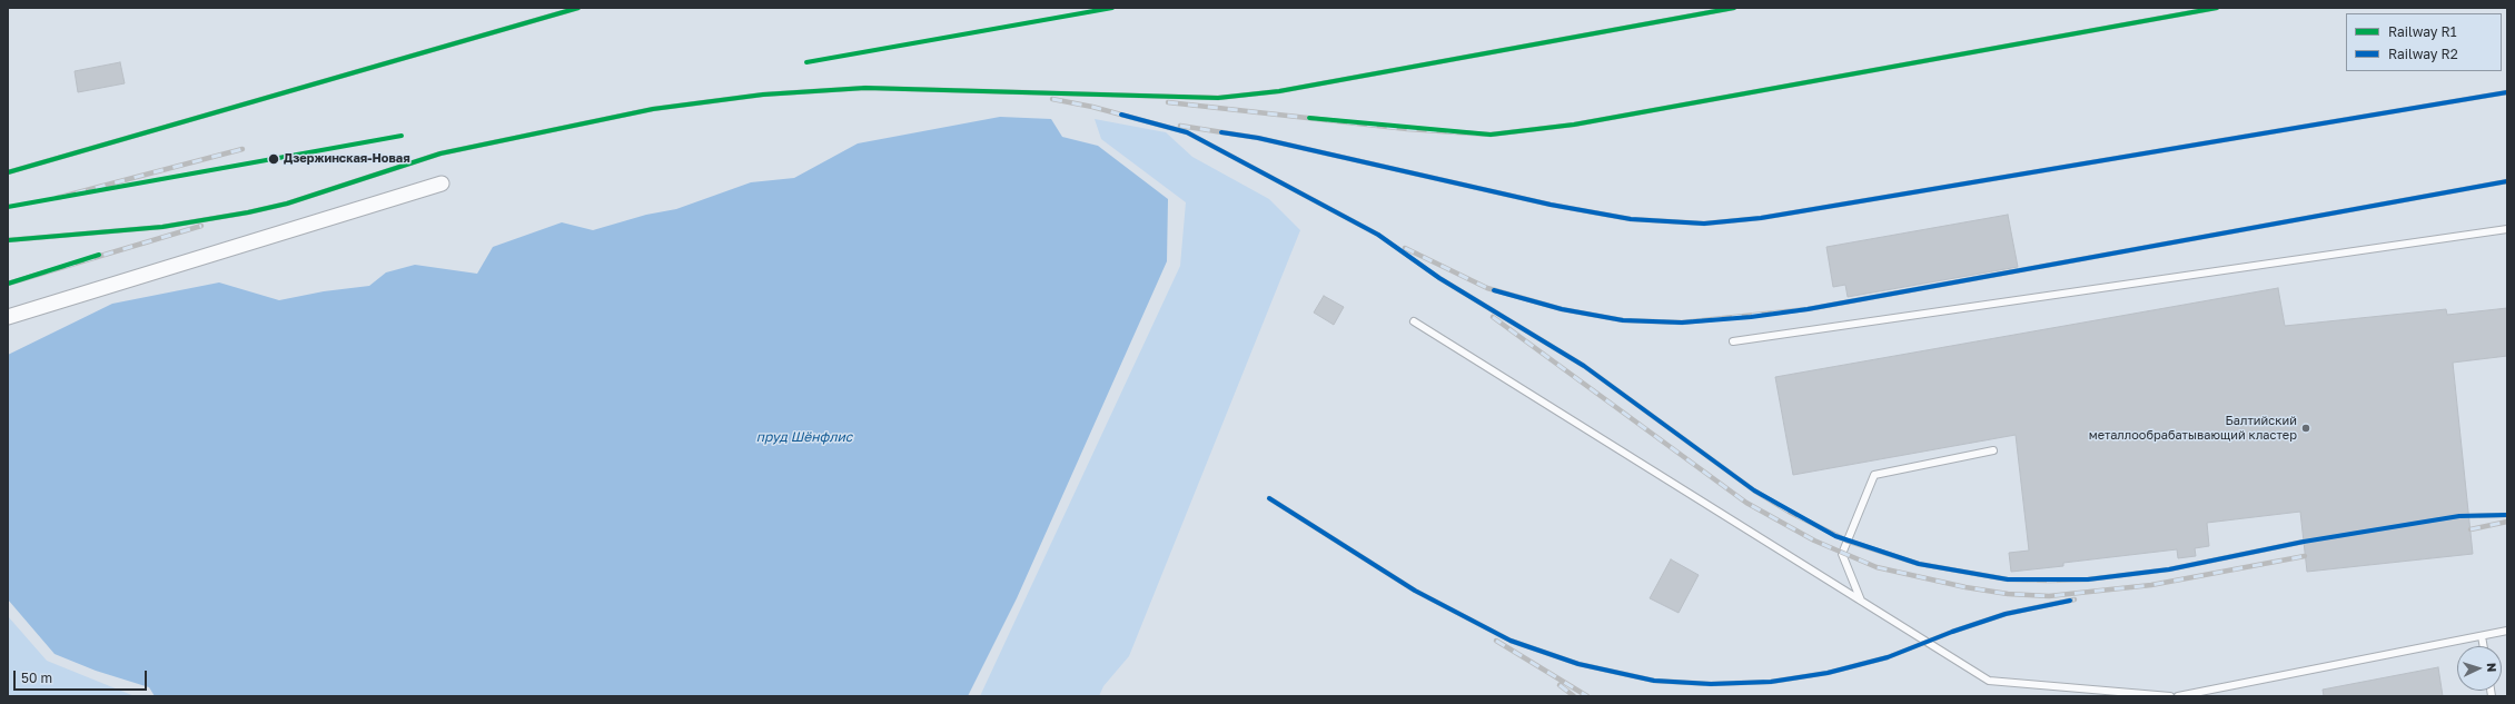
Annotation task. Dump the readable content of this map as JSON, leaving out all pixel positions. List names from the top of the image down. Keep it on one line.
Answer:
{"water":["пруд Шёнфлис"],"places":["Дзержинская-Новая","Балтийский металлообрабатывающий кластер"],"lines":["rail line R1","rail line R2"],"legend":["Railway R1","Railway R2"],"scale_bar":"50 m","north":"right"}
